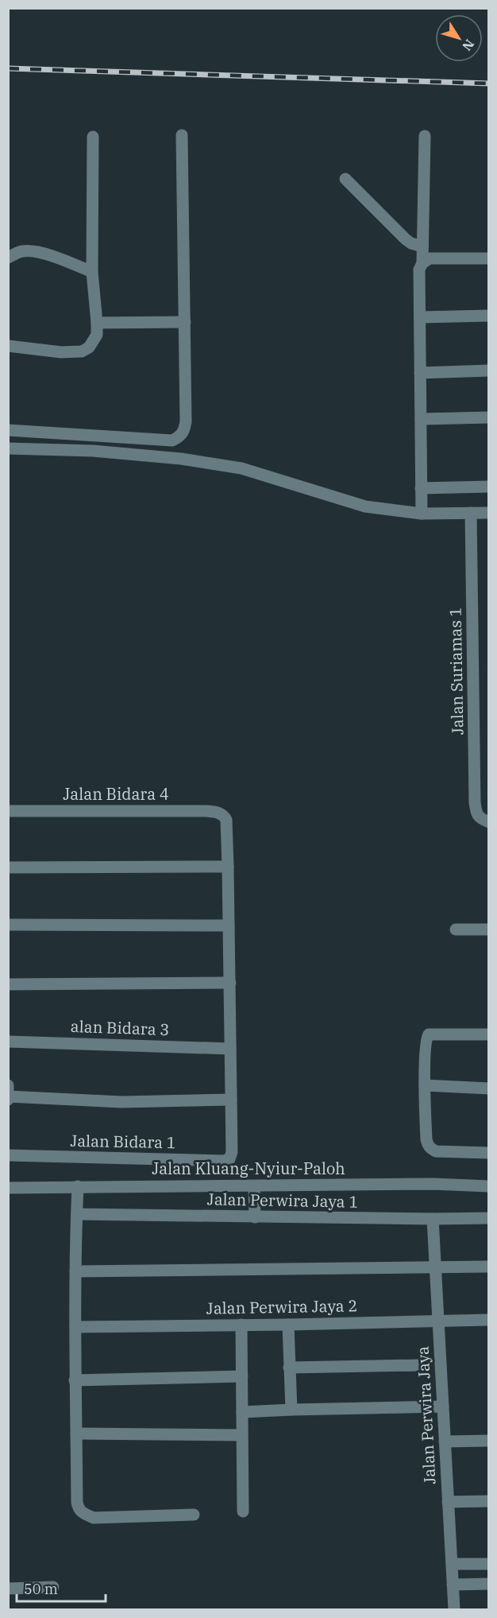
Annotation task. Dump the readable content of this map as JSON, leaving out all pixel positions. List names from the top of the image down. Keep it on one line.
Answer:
{"streets":{"street":["Jalan Suriamas 1","Jalan Bidara 4","alan Bidara 3","Jalan Bidara 1","Jalan Kluang-Nyiur-Paloh","Jalan Perwira Jaya 1","Jalan Perwira Jaya 2","Jalan Perwira Jaya"]},"crossings":[["Jalan Perwira Jaya 1","Jalan Perwira Jaya"],["Jalan Perwira Jaya 2","Jalan Perwira Jaya"]],"scale_bar":"50 m","north":"bottom right"}
